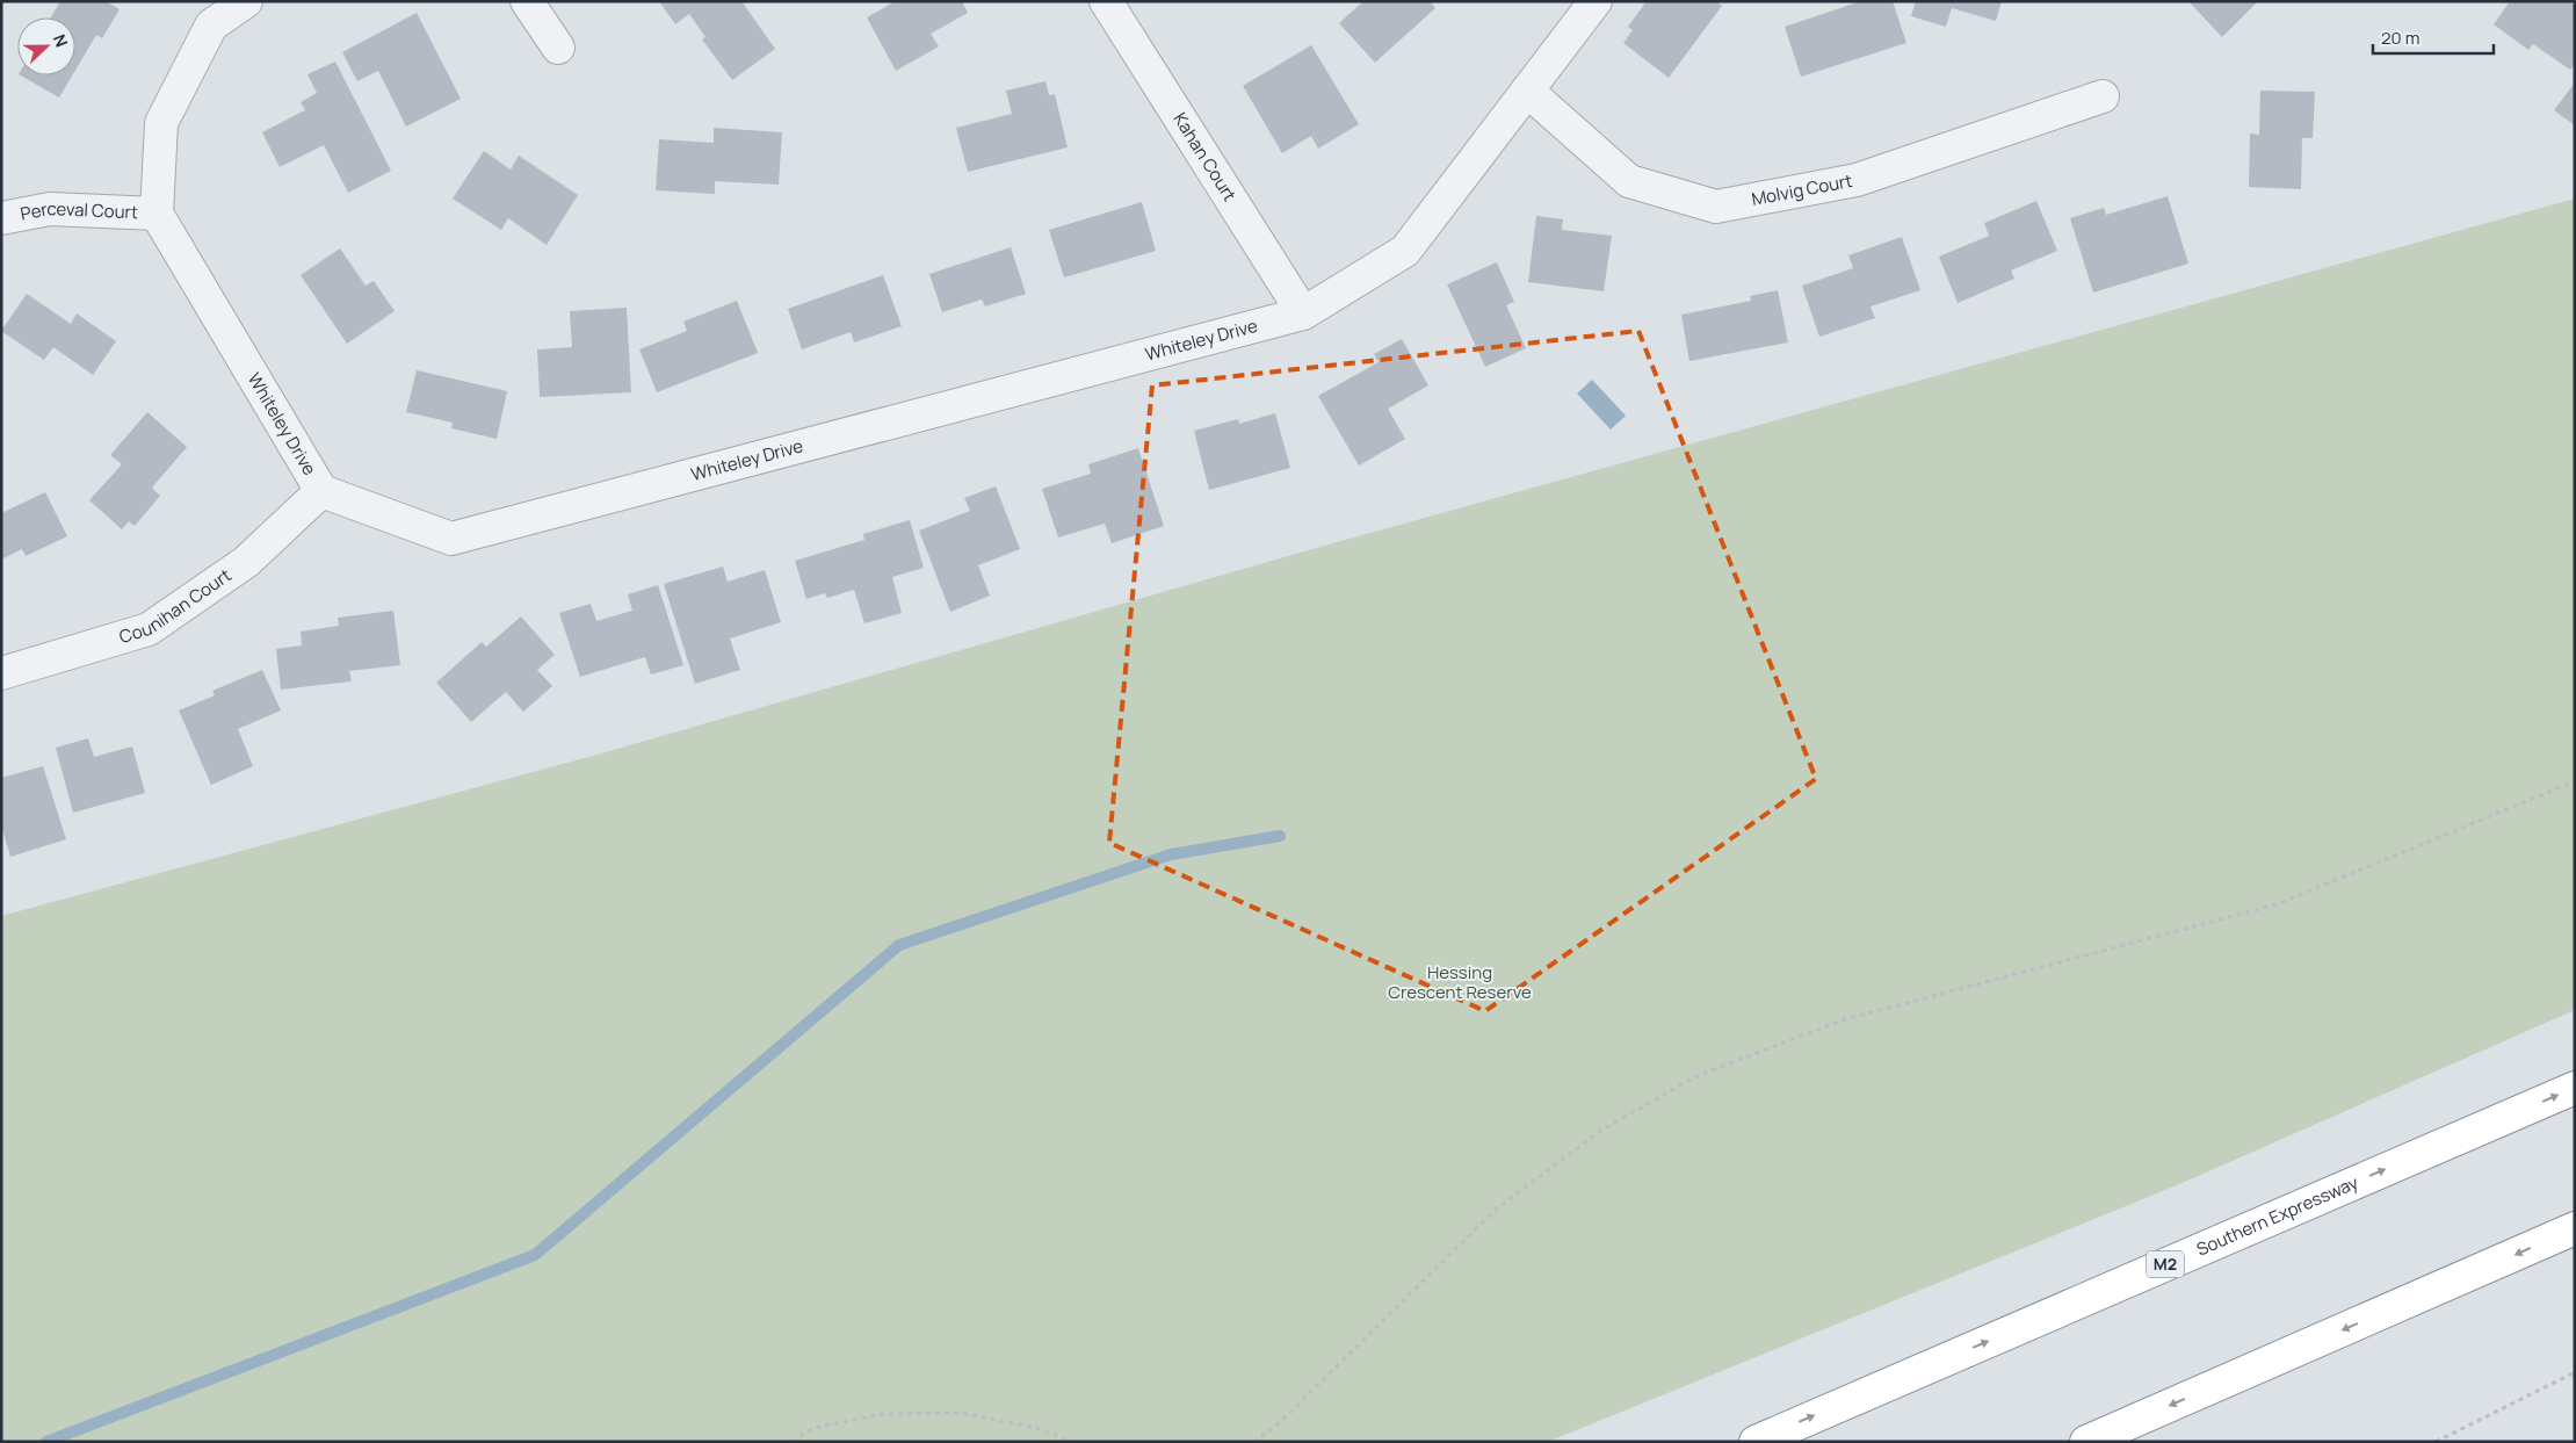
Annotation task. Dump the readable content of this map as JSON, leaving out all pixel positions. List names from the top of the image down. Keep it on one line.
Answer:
{"streets":{"highway":["Southern Expressway","M2"],"street":["Kahan Court","Molvig Court","Perceval Court","Whiteley Drive","Counihan Court"]},"crossings":[["Kahan Court","Whiteley Drive"],["Molvig Court","Whiteley Drive"],["Perceval Court","Whiteley Drive"],["Whiteley Drive","Counihan Court"]],"parks":["Hessing Crescent Reserve"],"scale_bar":"20 m","north":"right"}
